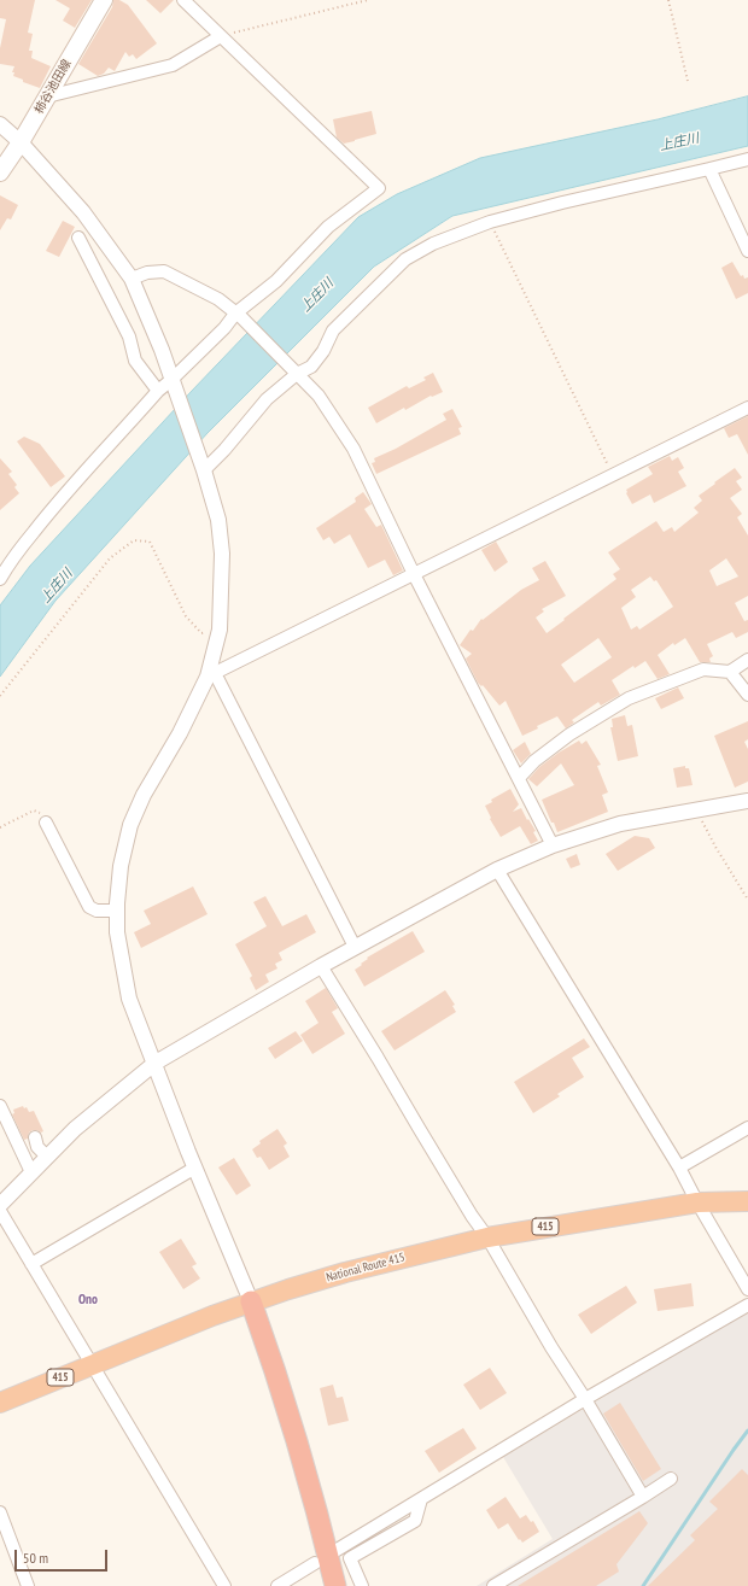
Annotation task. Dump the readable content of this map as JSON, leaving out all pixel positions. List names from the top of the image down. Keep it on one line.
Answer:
{"streets":{"highway":["415","National Route 415"],"main road":["柿谷池田線"]},"districts":["Ono"],"water":["上庄川"],"scale_bar":"50 m"}
